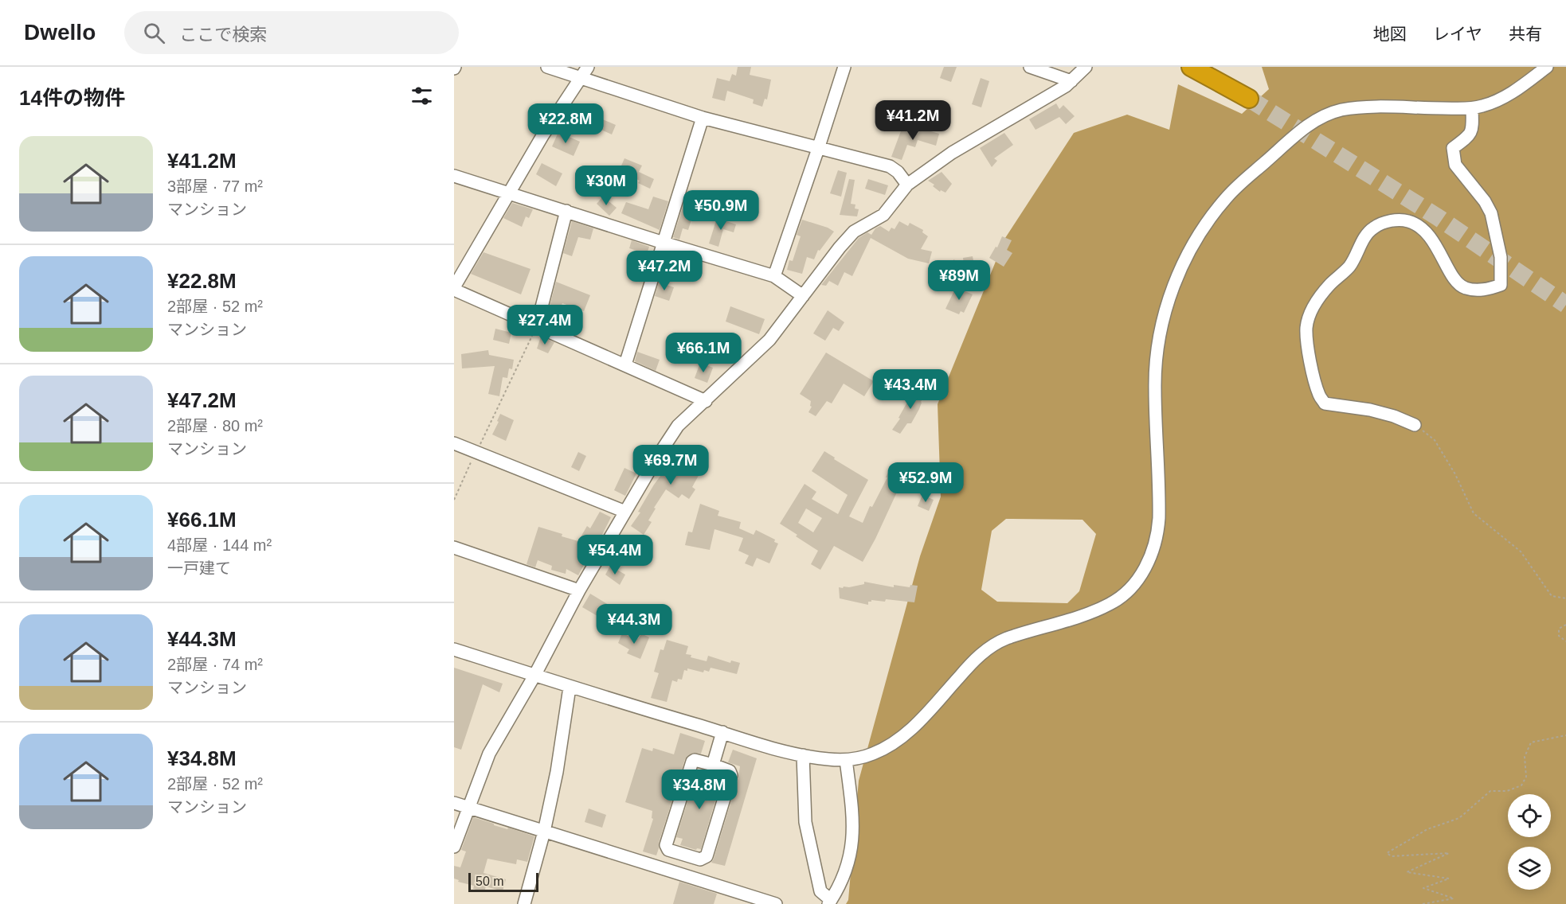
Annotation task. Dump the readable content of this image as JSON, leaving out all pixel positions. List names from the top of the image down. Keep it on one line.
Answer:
{"scale_bar":"50 m","page":{"header":"Dwello","search":"ここで検索","nav":["地図","レイヤ","共有"],"heading":"14件の物件","price":["¥41.2M","¥22.8M","¥30M","¥50.9M","¥47.2M","¥89M","¥27.4M","¥66.1M","¥43.4M","¥69.7M","¥52.9M","¥54.4M","¥44.3M","¥34.8M"],"list":[{"name":"¥41.2M","note":"3部屋 · 77 m² · マンション"},{"name":"¥22.8M","note":"2部屋 · 52 m² · マンション"},{"name":"¥47.2M","note":"2部屋 · 80 m² · マンション"},{"name":"¥66.1M","note":"4部屋 · 144 m² · 一戸建て"},{"name":"¥44.3M","note":"2部屋 · 74 m² · マンション"},{"name":"¥34.8M","note":"2部屋 · 52 m² · マンション"}],"scale":"50 m"}}
